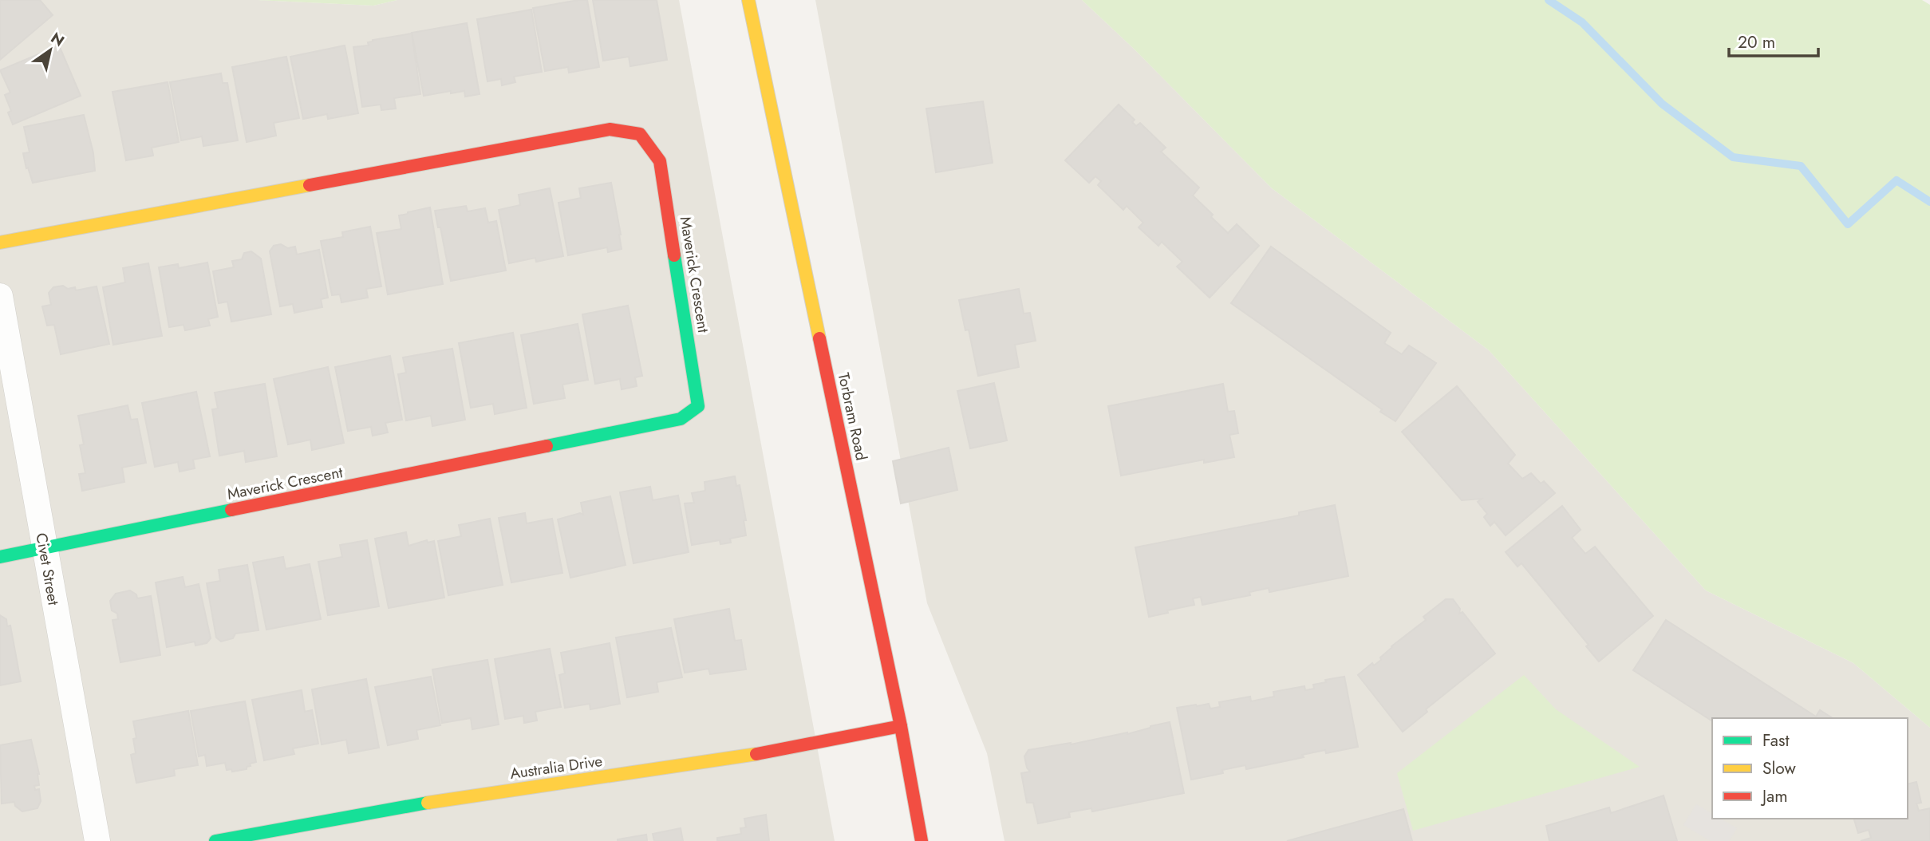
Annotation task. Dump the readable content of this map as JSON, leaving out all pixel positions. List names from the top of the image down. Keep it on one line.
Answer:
{"streets":{"street":["Maverick Crescent","Torbram Road","Civet Street","Australia Drive"]},"crossings":[["Maverick Crescent","Civet Street"],["Torbram Road","Australia Drive"]],"legend":["Fast","Slow","Jam"],"scale_bar":"20 m","north":"top right"}
